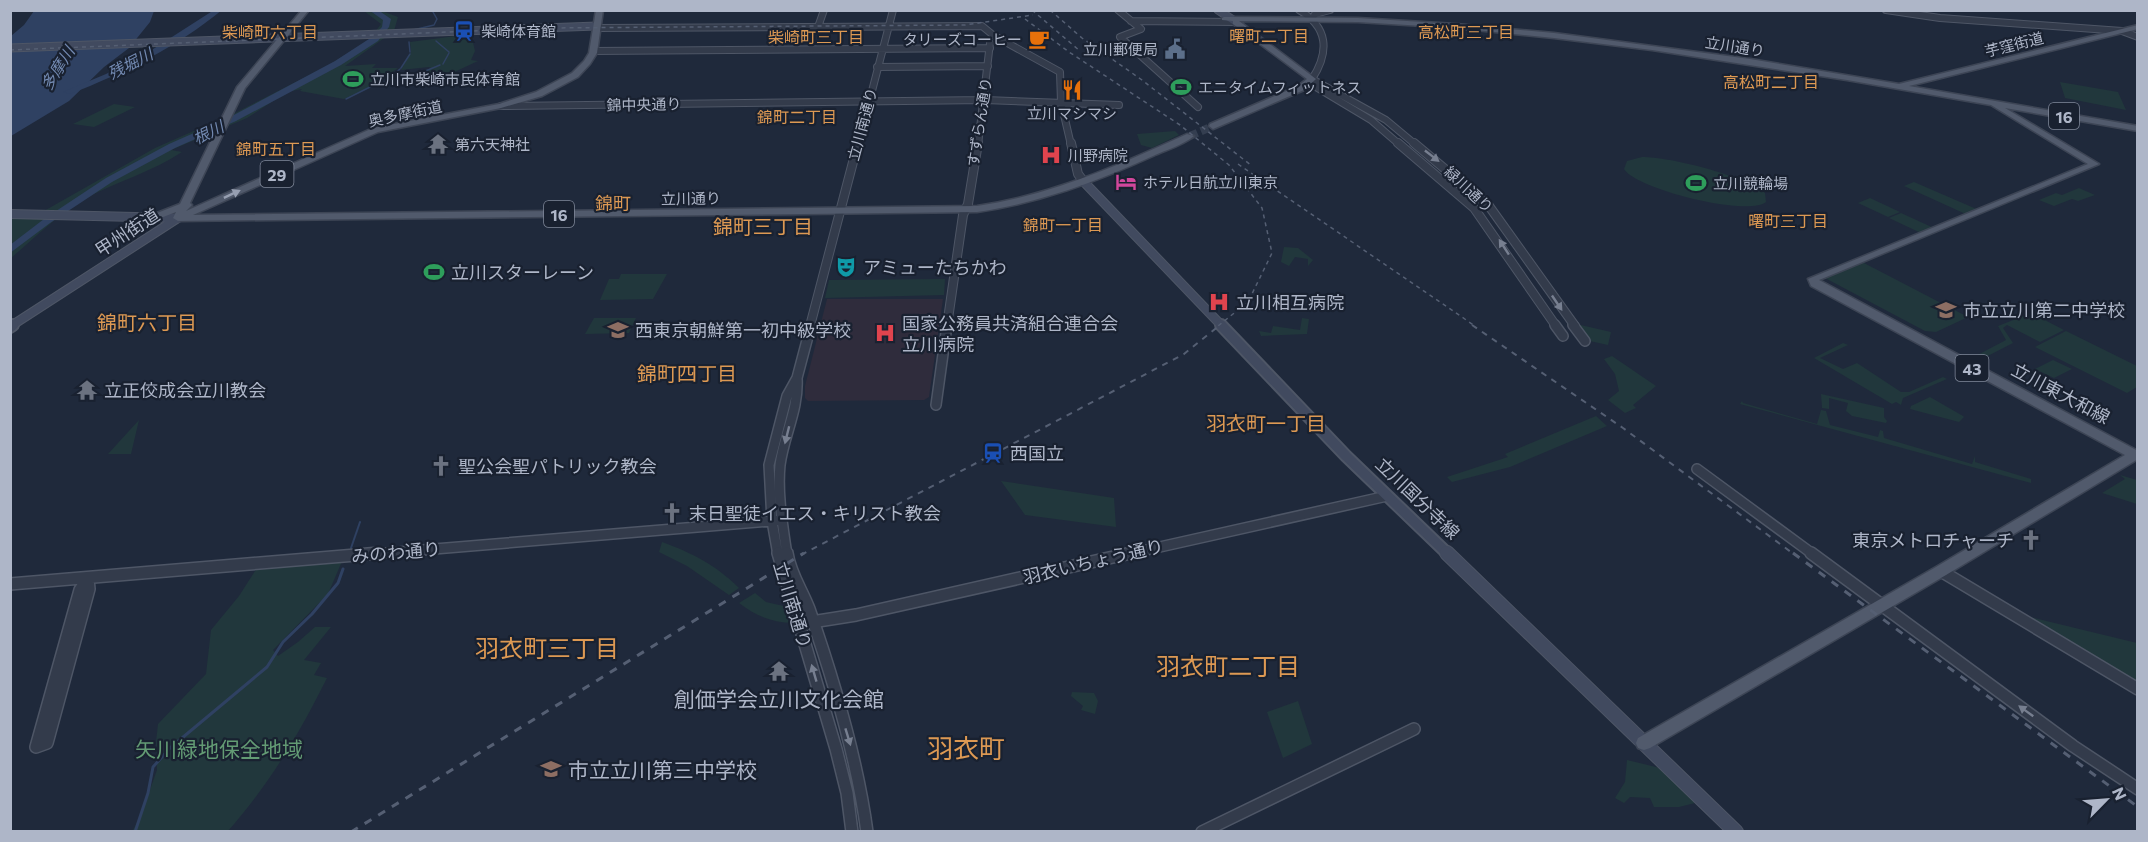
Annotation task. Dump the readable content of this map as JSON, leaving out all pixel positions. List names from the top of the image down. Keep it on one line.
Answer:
{"streets":{"main road":["芋窪街道","立川通り","奥多摩街道","16","29","甲州街道","43","立川東大和線","立川国分寺線"],"street":["錦中央通り","すずらん通り","立川南通り","緑川通り","みのわ通り","羽衣いちょう通り"]},"crossings":[["芋窪街道","立川通り"],["立川通り","奥多摩街道"],["立川通り","16"],["立川通り","すずらん通り"],["立川通り","立川南通り"],["立川通り","甲州街道"],["立川通り","立川東大和線"],["立川通り","立川国分寺線"],["錦中央通り","奥多摩街道"],["錦中央通り","立川南通り"],["奥多摩街道","甲州街道"],["立川南通り","みのわ通り"],["立川南通り","羽衣いちょう通り"],["立川東大和線","立川国分寺線"],["立川国分寺線","羽衣いちょう通り"]],"districts":["柴崎町六丁目","高松町三丁目","曙町二丁目","柴崎町三丁目","高松町二丁目","錦町二丁目","錦町五丁目","錦町","曙町三丁目","錦町一丁目","錦町三丁目","錦町六丁目","錦町四丁目","羽衣町一丁目","羽衣町三丁目","羽衣町二丁目","羽衣町"],"water":["残堀川","多摩川","根川"],"parks":["矢川緑地保全地域"],"places":{"station":["柴崎体育館","西国立"],"cafe":["タリーズコーヒー"],"public building":["立川郵便局"],"sports":["立川市柴崎市民体育館","エニタイムフィットネス","立川競輪場","立川スターレーン"],"restaurant":["立川マシマシ"],"temple":["第六天神社","立正佼成会立川教会","創価学会立川文化会館"],"hospital":["川野病院","立川相互病院","国家公務員共済組合連合会 立川病院"],"hotel":["ホテル日航立川東京"],"theatre":["アミューたちかわ"],"school or university":["市立立川第二中学校","西東京朝鮮第一初中級学校","市立立川第三中学校"],"church":["聖公会聖パトリック教会","末日聖徒イエス・キリスト教会","東京メトロチャーチ"]},"north":"top right"}
